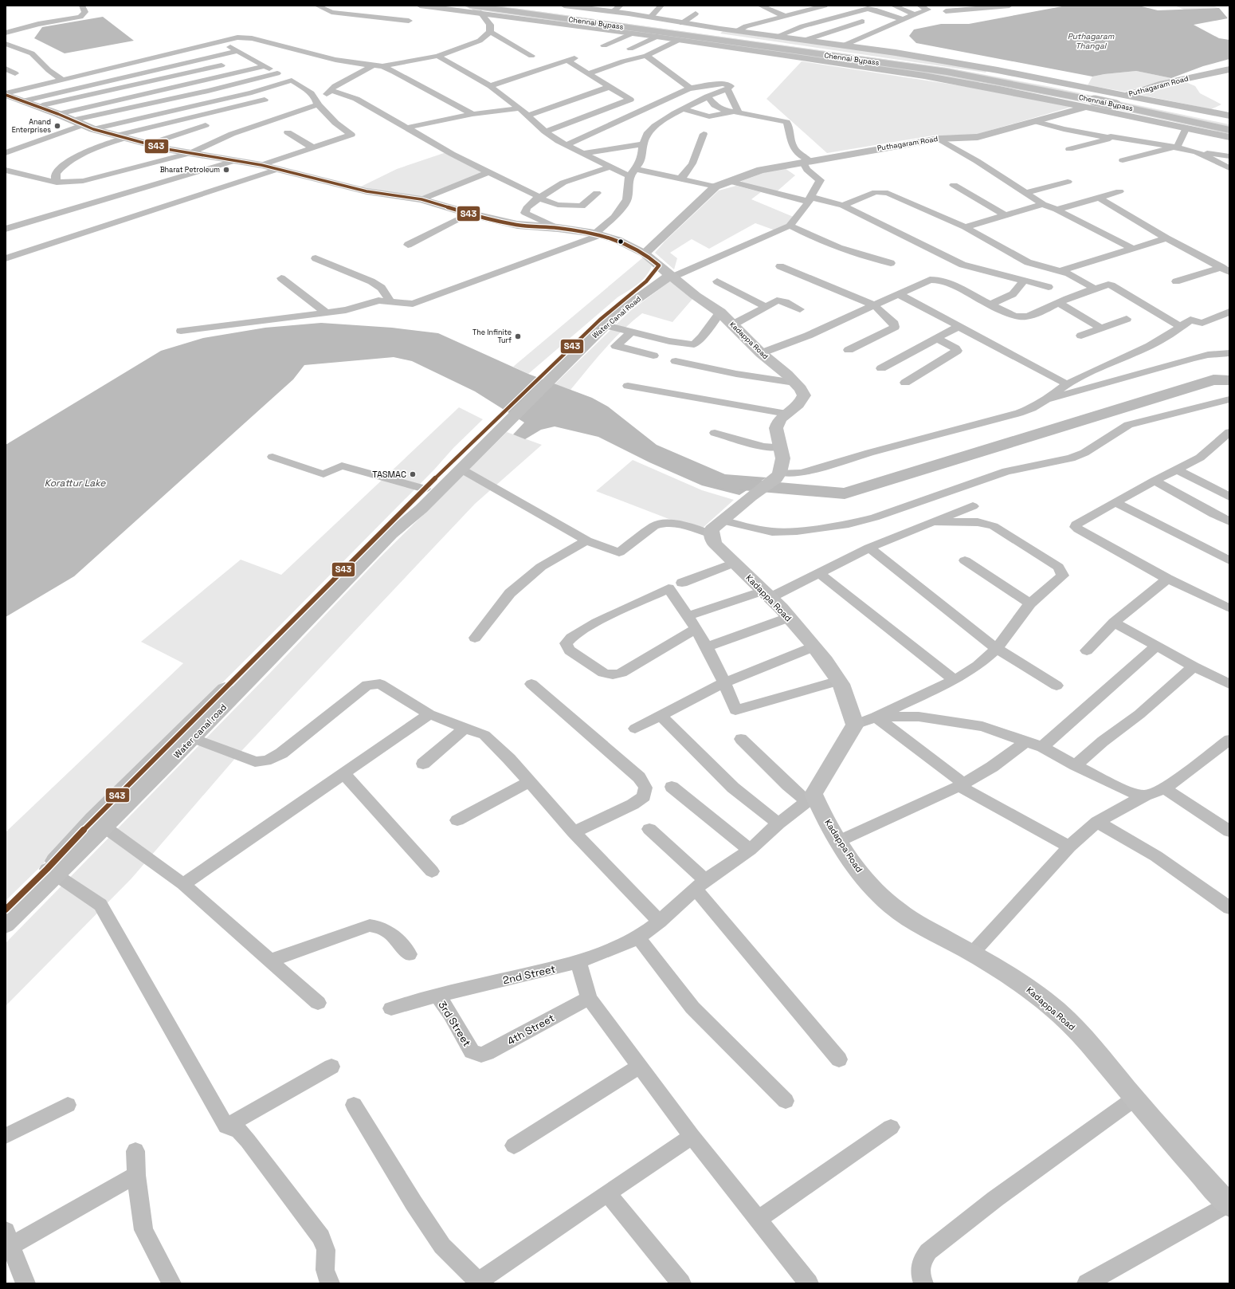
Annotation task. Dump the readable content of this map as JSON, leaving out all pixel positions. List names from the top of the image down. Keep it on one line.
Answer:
{"streets":{"highway":["Chennai Bypass"],"main road":["Water Canal Road","Kadappa Road","Water canal road"],"street":["Puthagaram Road","2nd Street","3rd Street","4th Street"]},"crossings":[["Chennai Bypass","Puthagaram Road"],["Water Canal Road","Kadappa Road"],["Water Canal Road","Water canal road"],["Kadappa Road","2nd Street"],["2nd Street","3rd Street"],["3rd Street","4th Street"]],"water":["Puthagaram Thangal","Korattur Lake"],"places":["Anand Enterprises","Bharat Petroleum","The Infinite Turf","TASMAC"],"lines":["transit line S43"]}
